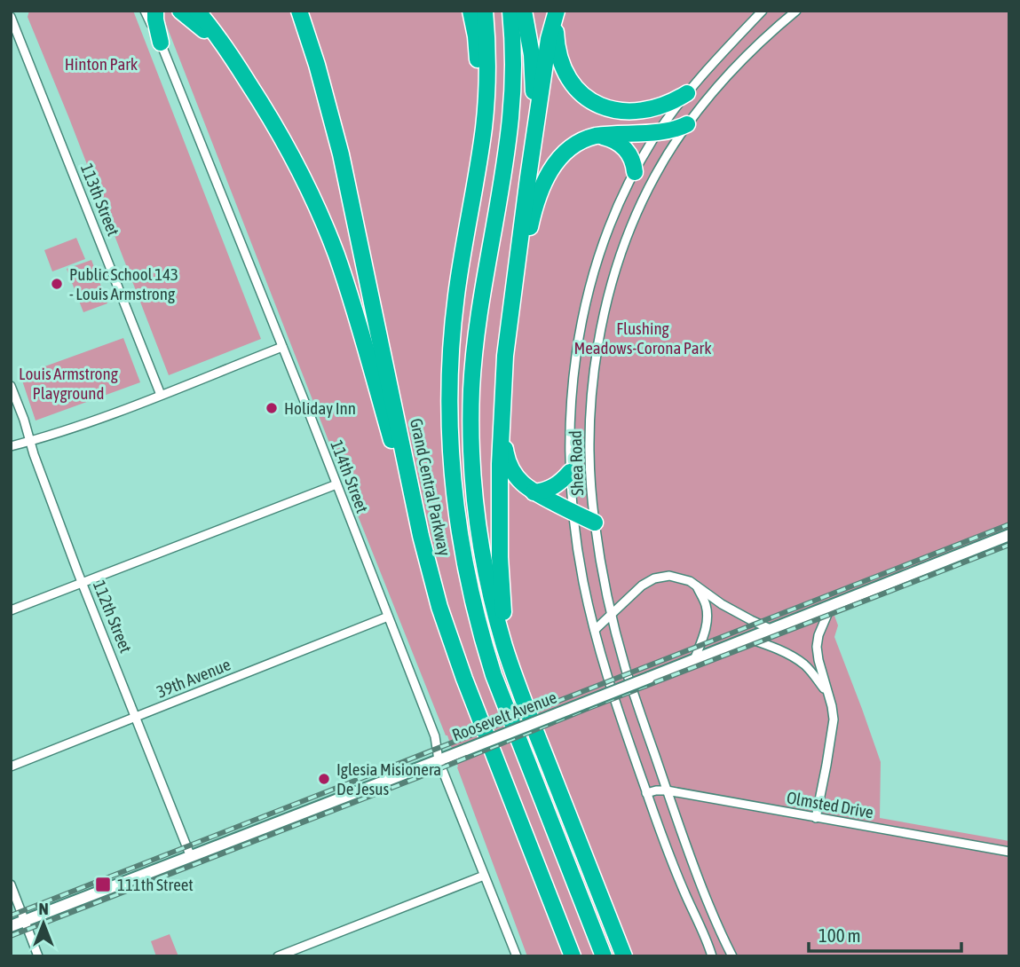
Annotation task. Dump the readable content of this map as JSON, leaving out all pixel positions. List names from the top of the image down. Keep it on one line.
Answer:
{"streets":{"highway":["Grand Central Parkway"],"main road":["Roosevelt Avenue"],"street":["113th Street","Shea Road","114th Street","112th Street","39th Avenue","Olmsted Drive"]},"crossings":[["Shea Road","Olmsted Drive"],["114th Street","39th Avenue"],["114th Street","Roosevelt Avenue"],["112th Street","39th Avenue"],["112th Street","Roosevelt Avenue"]],"parks":["Hinton Park","Flushing Meadows-Corona Park","Louis Armstrong Playground"],"places":{"other":["Public School 143 - Louis Armstrong","Holiday Inn","Iglesia Misionera De Jesus"],"transit":["111th Street"]},"scale_bar":"100 m","north":"top"}
